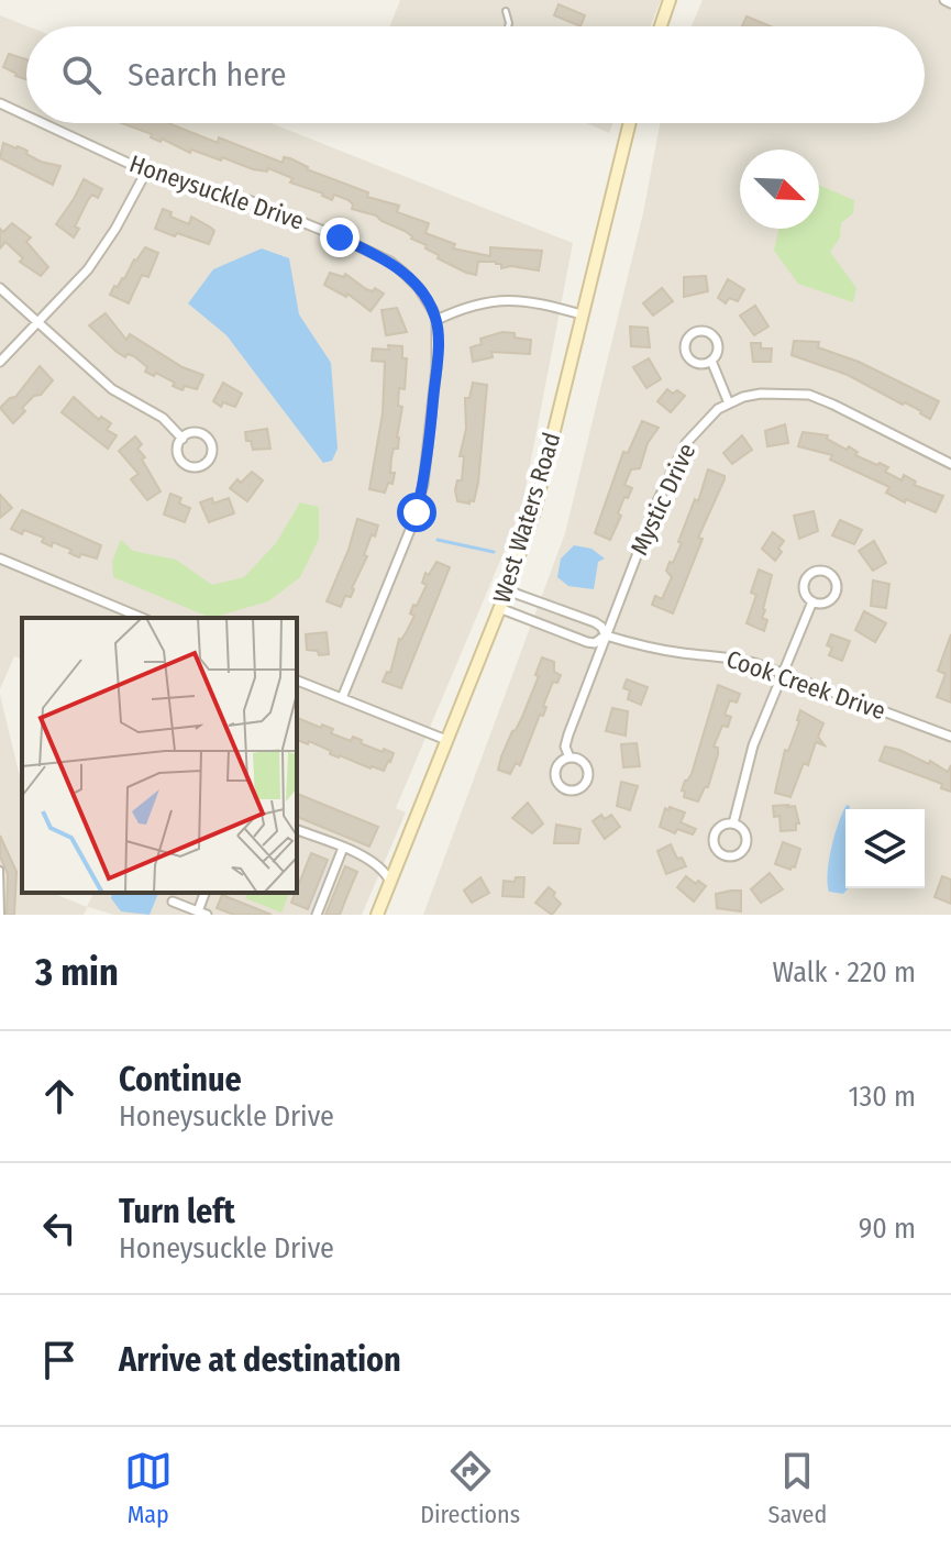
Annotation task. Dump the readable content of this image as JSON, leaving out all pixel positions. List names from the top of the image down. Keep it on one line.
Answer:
{"streets":{"street":["Honeysuckle Drive","Mystic Drive","West Waters Road","Cook Creek Drive"]},"crossings":[["Mystic Drive","Cook Creek Drive"],["West Waters Road","Cook Creek Drive"]],"north":"bottom right","page":{"search":"Search here","heading":["3 min","Walk · 220 m"],"list":[["Continue","Honeysuckle Drive","130 m"],["Turn left","Honeysuckle Drive","90 m"],"Arrive at destination"],"nav":["Map","Directions","Saved"]}}
